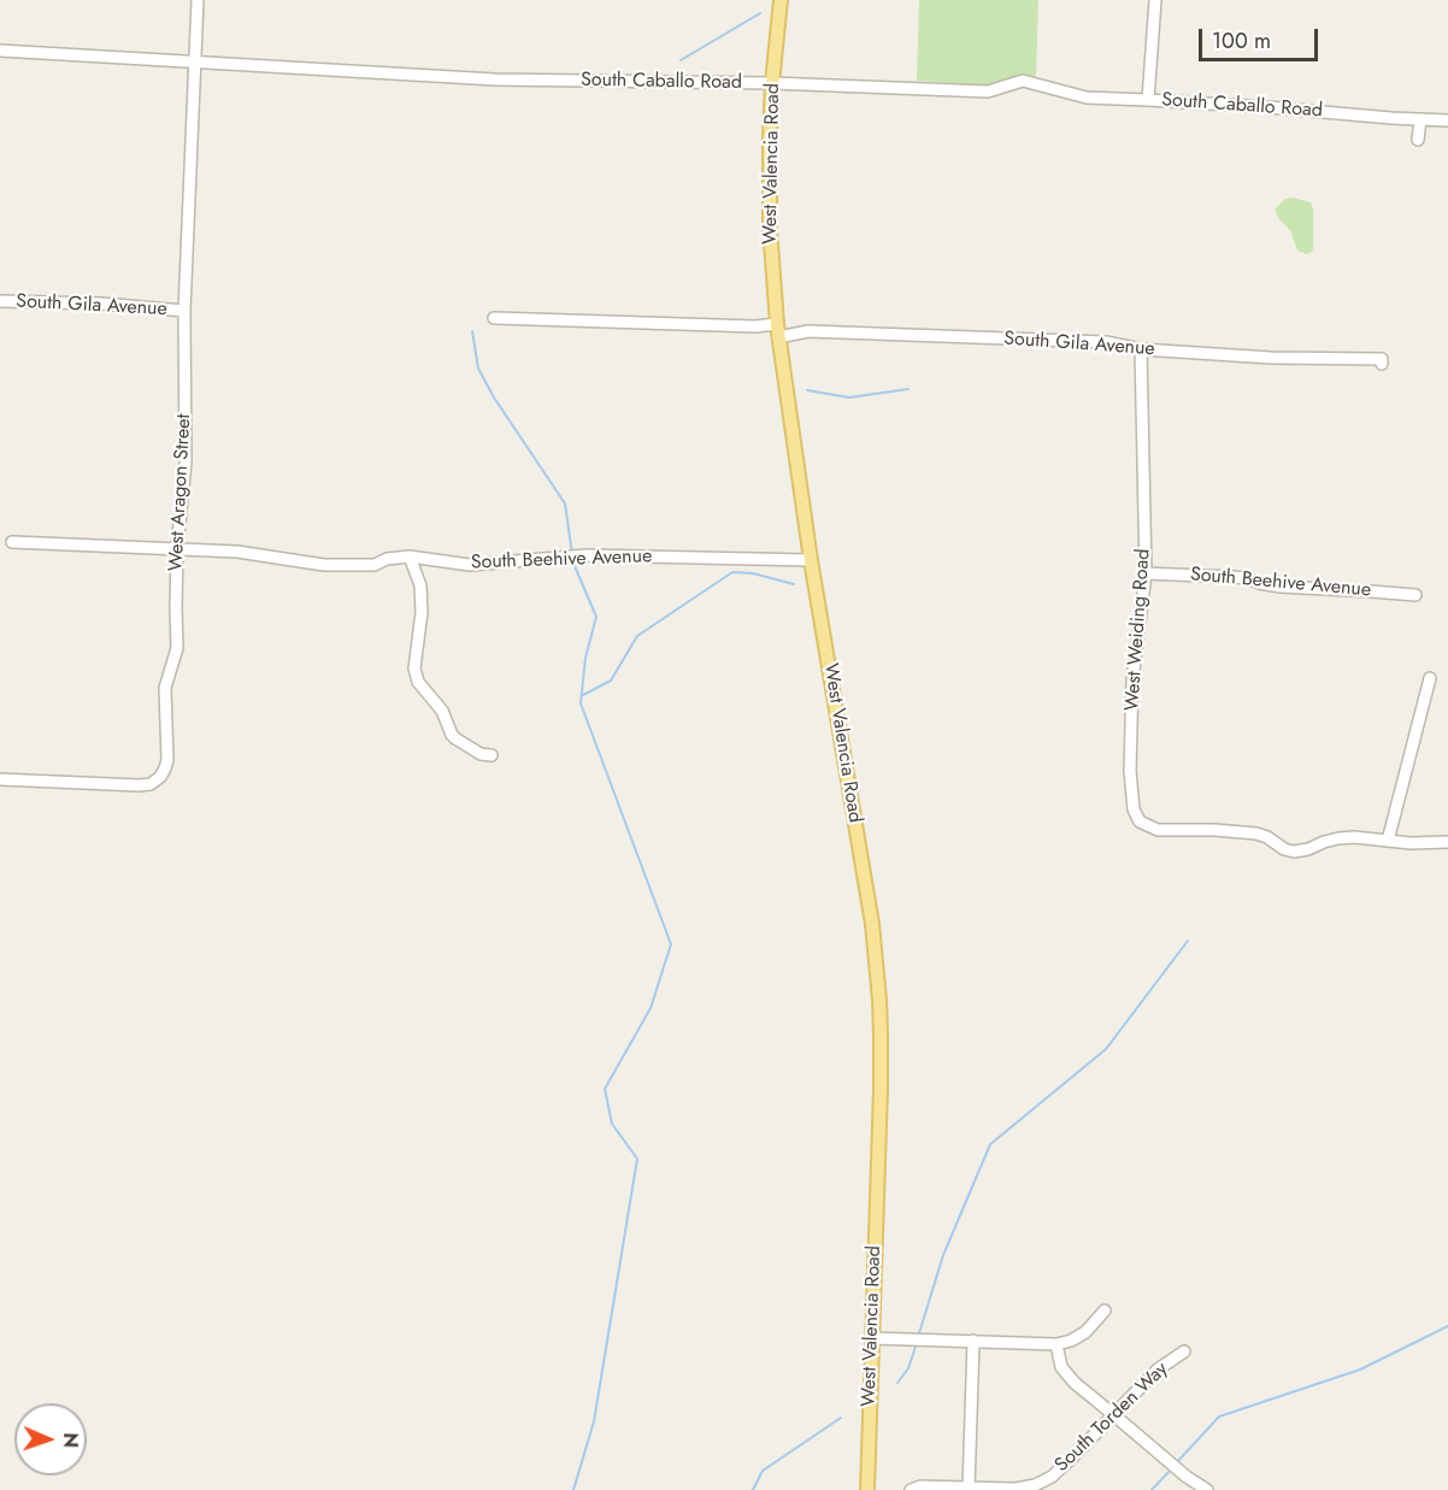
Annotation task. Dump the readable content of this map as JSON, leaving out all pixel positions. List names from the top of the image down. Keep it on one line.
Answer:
{"streets":{"main road":["West Valencia Road"],"street":["South Caballo Road","South Gila Avenue","West Aragon Street","South Beehive Avenue","West Weiding Road","South Torden Way"]},"crossings":[["South Caballo Road","West Valencia Road"],["South Caballo Road","West Aragon Street"],["West Valencia Road","South Gila Avenue"],["West Valencia Road","South Beehive Avenue"],["South Gila Avenue","West Aragon Street"],["South Gila Avenue","West Weiding Road"],["West Aragon Street","South Beehive Avenue"],["South Beehive Avenue","West Weiding Road"]],"scale_bar":"100 m","north":"right"}
